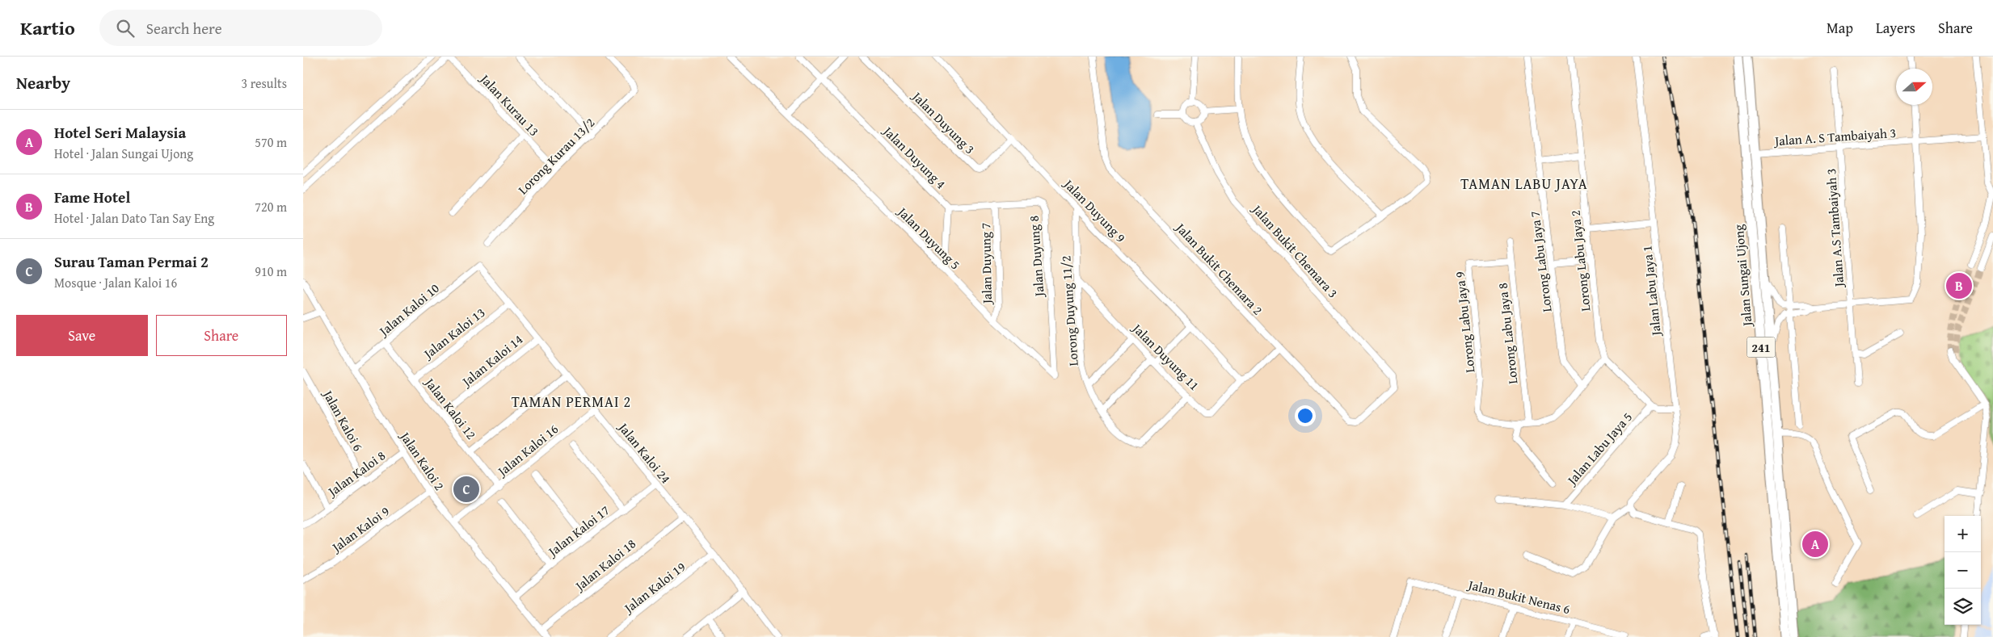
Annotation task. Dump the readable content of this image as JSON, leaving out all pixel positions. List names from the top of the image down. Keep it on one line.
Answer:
{"streets":{"highway":["Jalan Sungai Ujong","241"],"street":["Jalan Kurau 13","Jalan Duyung 3","Jalan A. S Tambaiyah 3","Lorong Kurau 13/2","Jalan Duyung 4","Jalan Duyung 9","Jalan A.S Tambaiyah 3","Jalan Duyung 5","Jalan Bukit Chemara 3","Jalan Duyung 8","Lorong Labu Jaya 2","Lorong Labu Jaya 7","Jalan Duyung 7","Jalan Bukit Chemara 2","Jalan Labu Jaya 1","Jalan Kaloi 10","Lorong Duyung 11/2","Lorong Labu Jaya 9","Jalan Kaloi 13","Lorong Labu Jaya 8","Jalan Duyung 11","Jalan Kaloi 14","Jalan Kaloi 12","Jalan Kaloi 6","Jalan Labu Jaya 5","Jalan Kaloi 16","Jalan Kaloi 24","Jalan Kaloi 2","Jalan Kaloi 8","Jalan Kaloi 9","Jalan Kaloi 17","Jalan Kaloi 18","Jalan Kaloi 19","Jalan Bukit Nenas 6"]},"crossings":[["Jalan Kurau 13","Lorong Kurau 13/2"],["Jalan Duyung 3","Jalan Duyung 9"],["Jalan A. S Tambaiyah 3","Jalan A.S Tambaiyah 3"],["Jalan A. S Tambaiyah 3","Jalan Sungai Ujong"],["Jalan Duyung 4","Jalan Duyung 5"],["Jalan Duyung 4","Jalan Duyung 8"],["Jalan Duyung 9","Lorong Duyung 11/2"],["Jalan Duyung 9","Jalan Duyung 11"],["Jalan Duyung 5","Jalan Duyung 8"],["Jalan Duyung 5","Jalan Duyung 7"],["Jalan Bukit Chemara 3","Jalan Bukit Chemara 2"],["Jalan Duyung 8","Jalan Duyung 7"],["Jalan Kaloi 10","Jalan Kaloi 12"],["Jalan Kaloi 10","Jalan Kaloi 24"],["Jalan Kaloi 10","Jalan Kaloi 2"],["Lorong Duyung 11/2","Jalan Duyung 11"],["Lorong Labu Jaya 9","Lorong Labu Jaya 8"],["Jalan Kaloi 13","Jalan Kaloi 12"],["Jalan Kaloi 13","Jalan Kaloi 24"],["Jalan Kaloi 14","Jalan Kaloi 12"],["Jalan Kaloi 14","Jalan Kaloi 24"],["Jalan Kaloi 12","Jalan Kaloi 16"],["Jalan Kaloi 6","Jalan Kaloi 8"],["Jalan Kaloi 16","Jalan Kaloi 24"],["Jalan Kaloi 16","Jalan Kaloi 2"],["Jalan Kaloi 24","Jalan Kaloi 17"],["Jalan Kaloi 24","Jalan Kaloi 18"],["Jalan Kaloi 24","Jalan Kaloi 19"],["Jalan Kaloi 2","Jalan Kaloi 8"],["Jalan Kaloi 2","Jalan Kaloi 9"],["Jalan Kaloi 2","Jalan Kaloi 17"],["Jalan Kaloi 2","Jalan Kaloi 18"]],"districts":["TAMAN LABU JAYA","TAMAN PERMAI 2"],"north":"right","page":{"header":"Kartio","search":"Search here","nav":["Map","Layers","Share"],"heading":["Nearby","3 results"],"list":[{"mark":"A","name":"Hotel Seri Malaysia","note":"Hotel · Jalan Sungai Ujong","value":"570 m"},{"mark":"B","name":"Fame Hotel","note":"Hotel · Jalan Dato Tan Say Eng","value":"720 m"},{"mark":"C","name":"Surau Taman Permai 2","note":"Mosque · Jalan Kaloi 16","value":"910 m"}],"pins":["B","C","A"],"buttons":["Save","Share"],"map_buttons":["+","−"]}}
